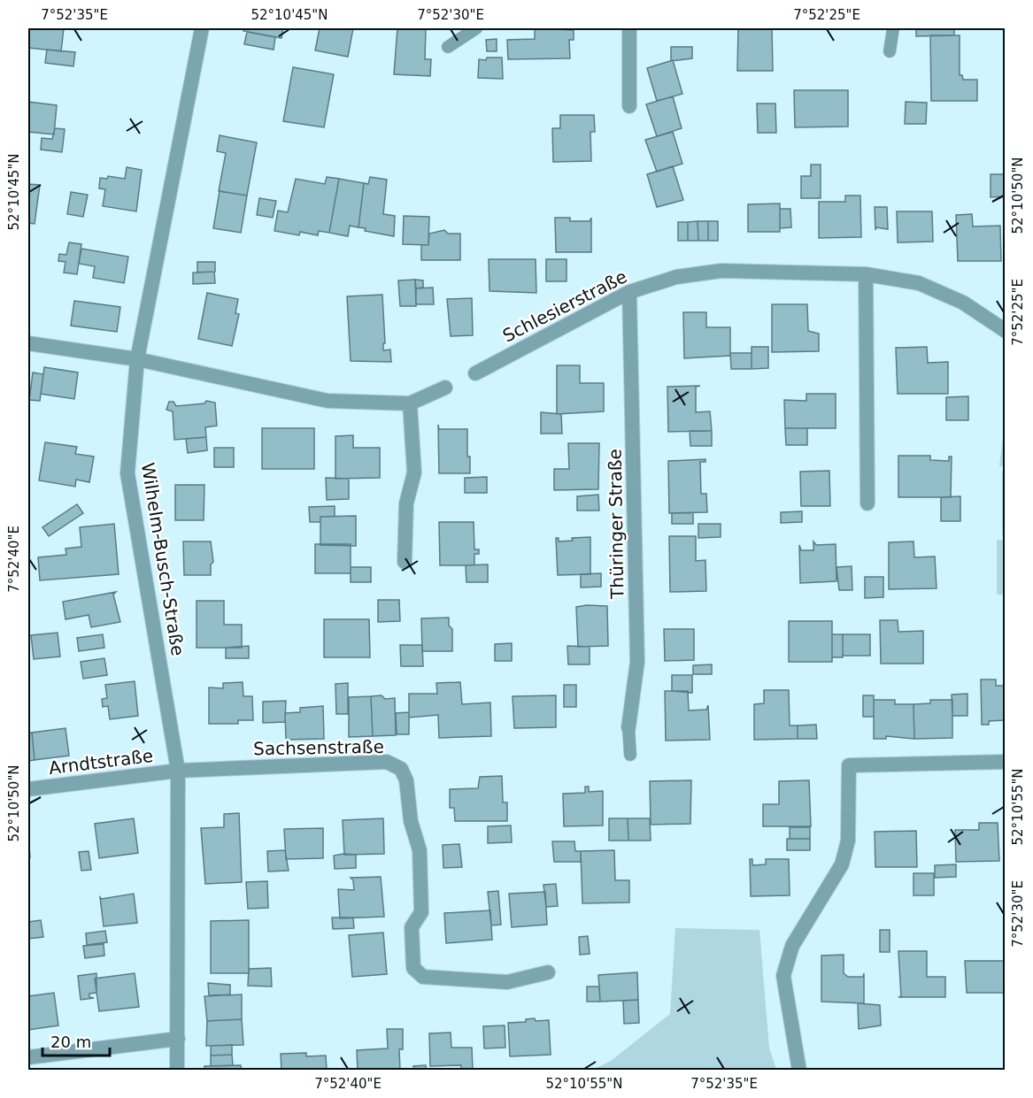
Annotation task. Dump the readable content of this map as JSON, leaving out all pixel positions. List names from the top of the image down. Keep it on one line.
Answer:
{"streets":{"street":["Schlesierstraße","Thüringer Straße","Wilhelm-Busch-Straße","Sachsenstraße","Arndtstraße"]},"crossings":[["Schlesierstraße","Thüringer Straße"],["Wilhelm-Busch-Straße","Sachsenstraße"],["Wilhelm-Busch-Straße","Arndtstraße"],["Sachsenstraße","Arndtstraße"]],"scale_bar":"20 m","coordinates":["7°52'35\"E","52°10'45\"N","7°52'30\"E","7°52'25\"E","52°10'50\"N","7°52'40\"E","52°10'55\"N"]}
